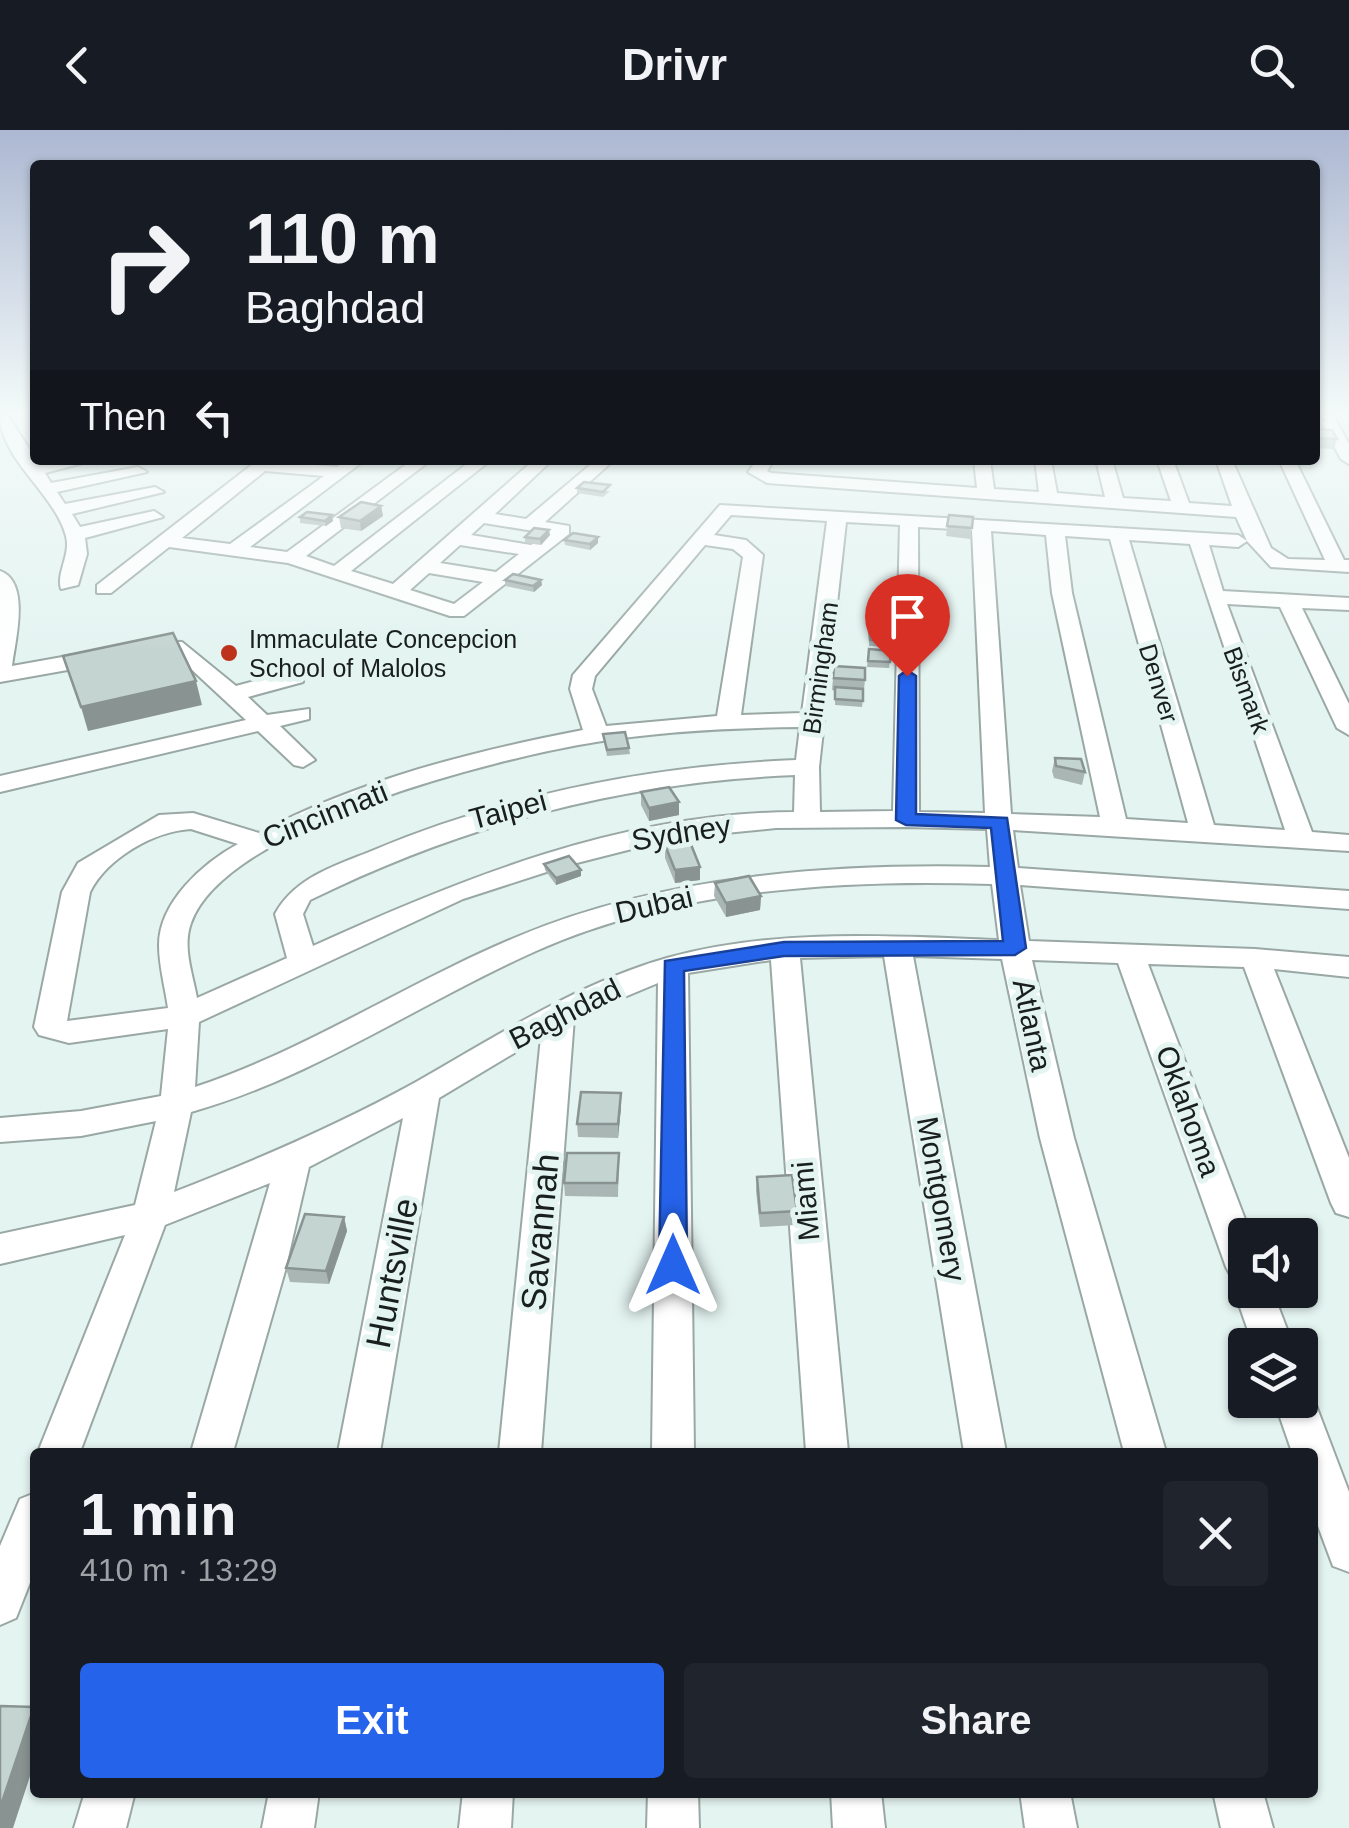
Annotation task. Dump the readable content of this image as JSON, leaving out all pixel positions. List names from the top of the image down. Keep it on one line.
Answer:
{"streets":{"street":["Birmingham","Denver","Bismark","Taipei","Cincinnati","Sydney","Dubai","Baghdad","Atlanta","Oklahoma","Montgomery","Miami","Savannah","Huntsville"]},"crossings":[["Birmingham","Taipei"],["Birmingham","Cincinnati"],["Birmingham","Sydney"],["Denver","Sydney"],["Bismark","Sydney"],["Taipei","Sydney"],["Cincinnati","Sydney"],["Cincinnati","Dubai"],["Cincinnati","Baghdad"],["Sydney","Atlanta"],["Dubai","Atlanta"],["Baghdad","Atlanta"],["Baghdad","Oklahoma"],["Baghdad","Montgomery"],["Baghdad","Miami"],["Baghdad","Savannah"],["Baghdad","Huntsville"]],"places":["Immaculate Concepcion School of Malolos"],"page":{"header":"Drivr","turn":["110 m","Baghdad"],"then":"Then","heading":["1 min","410 m · 13:29"],"buttons":["Exit","Share"]}}
